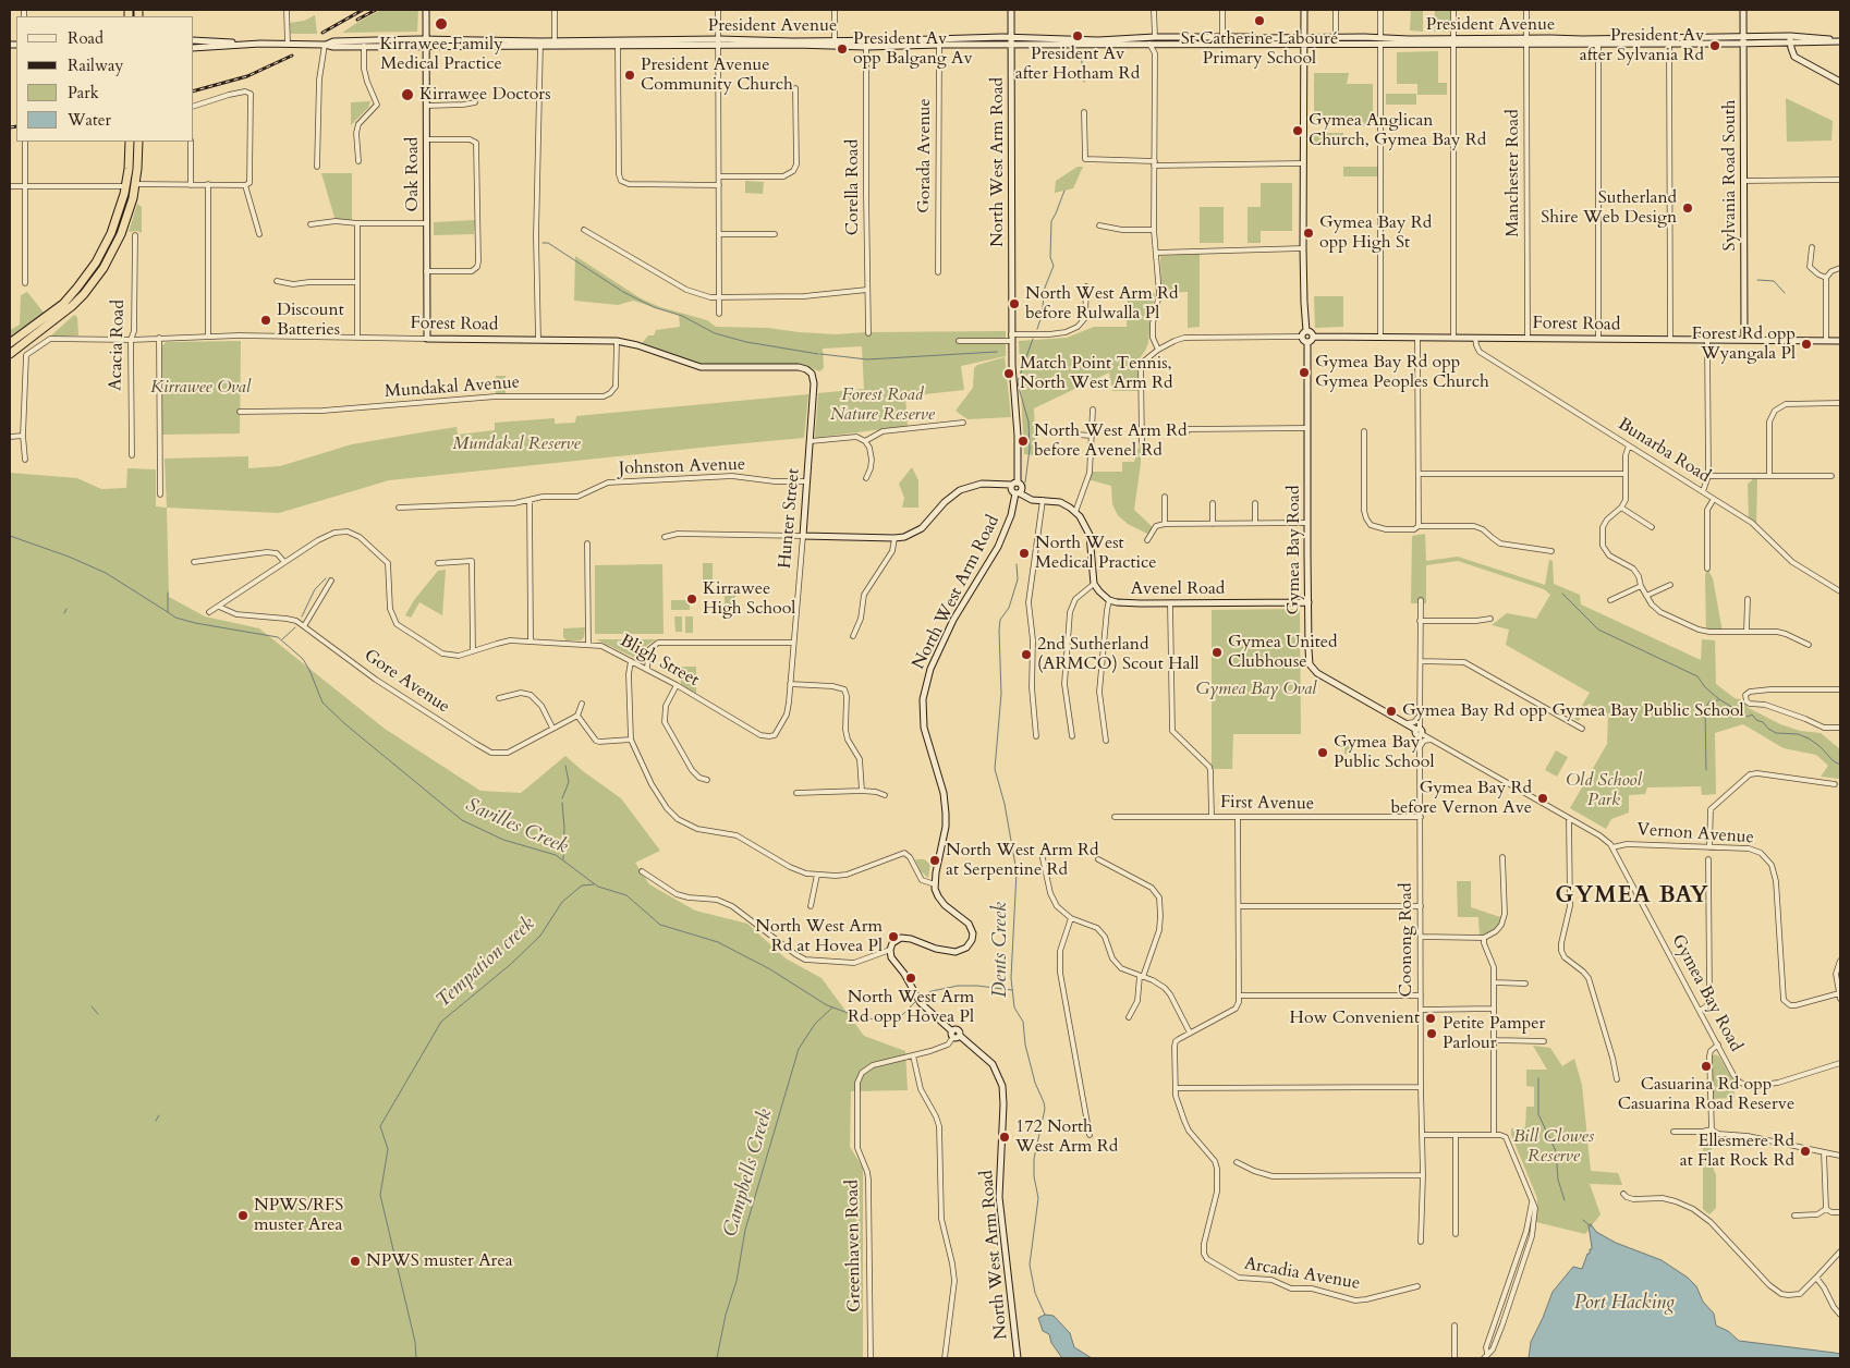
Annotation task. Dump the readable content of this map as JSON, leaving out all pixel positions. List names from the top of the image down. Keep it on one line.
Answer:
{"streets":{"street":["President Avenue","Gorada Avenue","North West Arm Road","Manchester Road","Oak Road","Sylvania Road South","Corella Road","Forest Road","Acacia Road","Mundakal Avenue","Bunarba Road","Johnston Avenue","Hunter Street","Gymea Bay Road","Avenel Road","Bligh Street","Gore Avenue","First Avenue","Vernon Avenue","Coonong Road","Greenhaven Road","Arcadia Avenue"]},"crossings":[["President Avenue","Gorada Avenue"],["President Avenue","North West Arm Road"],["President Avenue","Manchester Road"],["President Avenue","Oak Road"],["President Avenue","Sylvania Road South"],["President Avenue","Corella Road"],["North West Arm Road","Greenhaven Road"],["Manchester Road","Forest Road"],["Oak Road","Forest Road"],["Sylvania Road South","Forest Road"],["Forest Road","Acacia Road"],["Forest Road","Mundakal Avenue"],["Forest Road","Bunarba Road"],["Forest Road","Hunter Street"],["Forest Road","Gymea Bay Road"],["Johnston Avenue","Hunter Street"],["Hunter Street","Bligh Street"],["Gymea Bay Road","Avenel Road"],["Gymea Bay Road","Vernon Avenue"],["Gymea Bay Road","Coonong Road"],["Bligh Street","Gore Avenue"],["First Avenue","Coonong Road"]],"districts":["GYMEA BAY"],"water":["Savilles Creek","Dents Creek","Tempation creek","Campbells Creek","Port Hacking"],"parks":["Kirrawee Oval","Forest Road Nature Reserve","Mundakal Reserve","Gymea Bay Oval","Old School Park","Bill Clowes Reserve"],"places":["St Catherine Labouré Primary School","Kirrawee Family Medical Practice","President Av after Hotham Rd","President Av after Sylvania Rd","President Av opp Balgang Av","President Avenue Community Church","Kirrawee Doctors","Gymea Anglican Church, Gymea Bay Rd","Sutherland Shire Web Design","Gymea Bay Rd opp High St","North West Arm Rd before Rulwalla Pl","Discount Batteries","Forest Rd opp Wyangala Pl","Gymea Bay Rd opp Gymea Peoples Church","Match Point Tennis, North West Arm Rd","North West Arm Rd before Avenel Rd","North West Medical Practice","Kirrawee High School","Gymea United Clubhouse","2nd Sutherland (ARMCO) Scout Hall","Gymea Bay Rd opp Gymea Bay Public School","Gymea Bay Public School","Gymea Bay Rd before Vernon Ave","North West Arm Rd at Serpentine Rd","North West Arm Rd at Hovea Pl","North West Arm Rd opp Hovea Pl","How Convenient","Petite Pamper Parlour","Casuarina Rd opp Casuarina Road Reserve","172 North West Arm Rd","Ellesmere Rd at Flat Rock Rd","NPWS/RFS muster Area","NPWS muster Area"],"legend":["Road","Railway","Park","Water"]}
